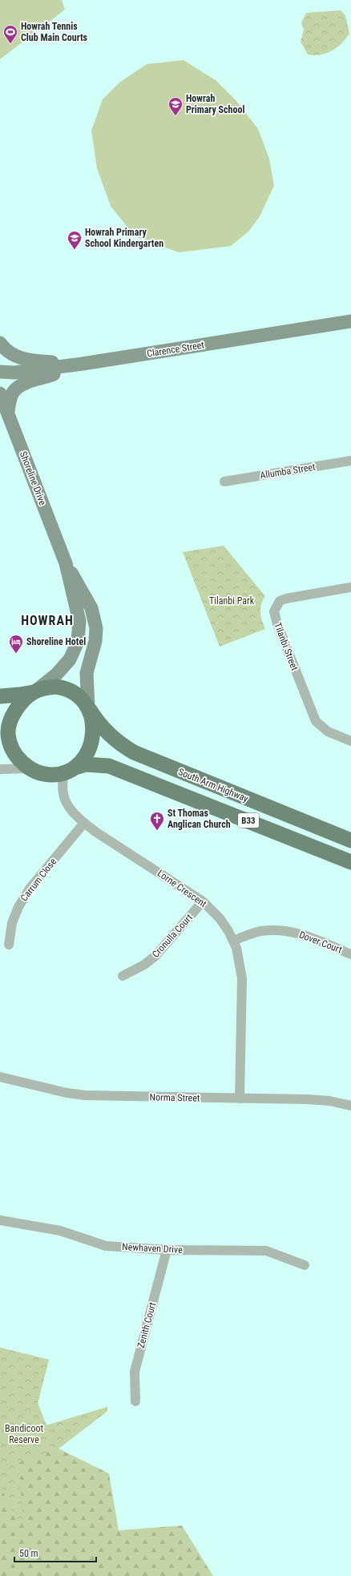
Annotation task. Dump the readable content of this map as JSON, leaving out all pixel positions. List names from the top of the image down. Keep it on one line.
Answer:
{"streets":{"main road":["Clarence Street","Shoreline Drive","South Arm Highway","B33"],"street":["Allumba Street","Tilanbi Street","Carrum Close","Lorne Crescent","Cronulla Court","Dover Court","Norma Street","Newhaven Drive","Zenith Court"]},"crossings":[["Shoreline Drive","South Arm Highway"],["Shoreline Drive","B33"],["Shoreline Drive","Lorne Crescent"],["South Arm Highway","B33"],["South Arm Highway","Lorne Crescent"],["B33","Lorne Crescent"],["Carrum Close","Lorne Crescent"],["Lorne Crescent","Cronulla Court"],["Lorne Crescent","Dover Court"],["Lorne Crescent","Norma Street"],["Newhaven Drive","Zenith Court"]],"districts":["HOWRAH"],"parks":["Tilanbi Park","Bandicoot Reserve"],"places":{"sports":["Howrah Tennis Club Main Courts"],"school or university":["Howrah Primary School","Howrah Primary School Kindergarten"],"hotel":["Shoreline Hotel"],"church":["St Thomas Anglican Church"]},"scale_bar":"50 m"}
